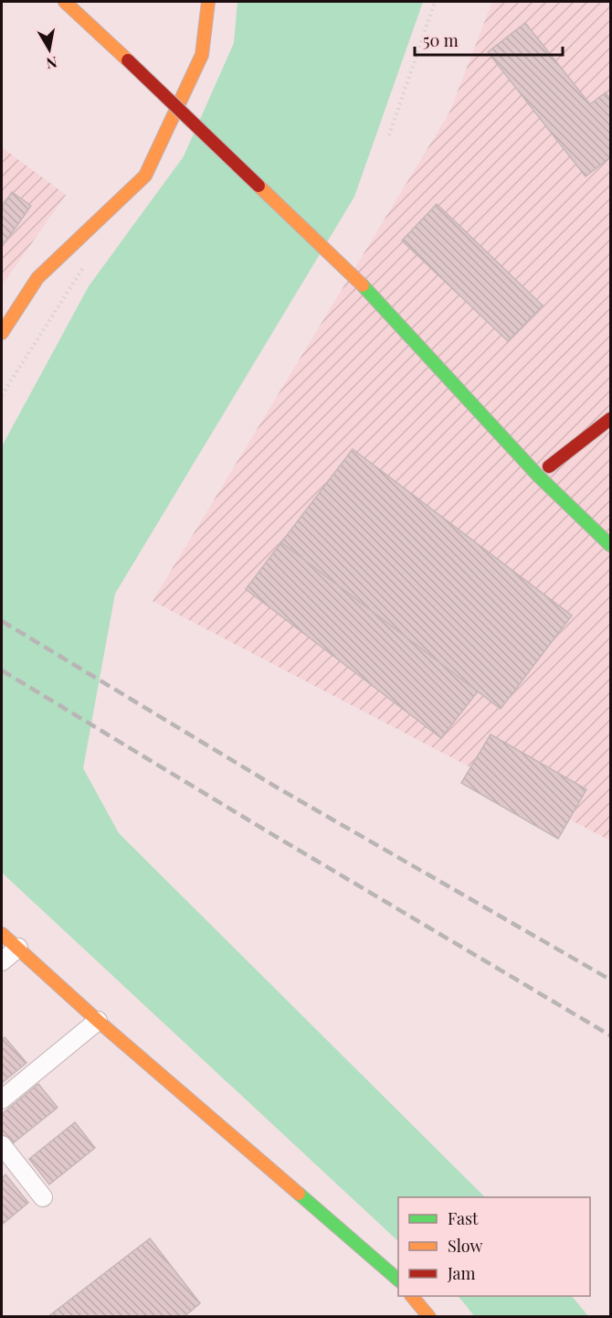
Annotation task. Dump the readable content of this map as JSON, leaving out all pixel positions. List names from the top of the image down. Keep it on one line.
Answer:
{"legend":["Fast","Slow","Jam"],"scale_bar":"50 m","north":"bottom"}
